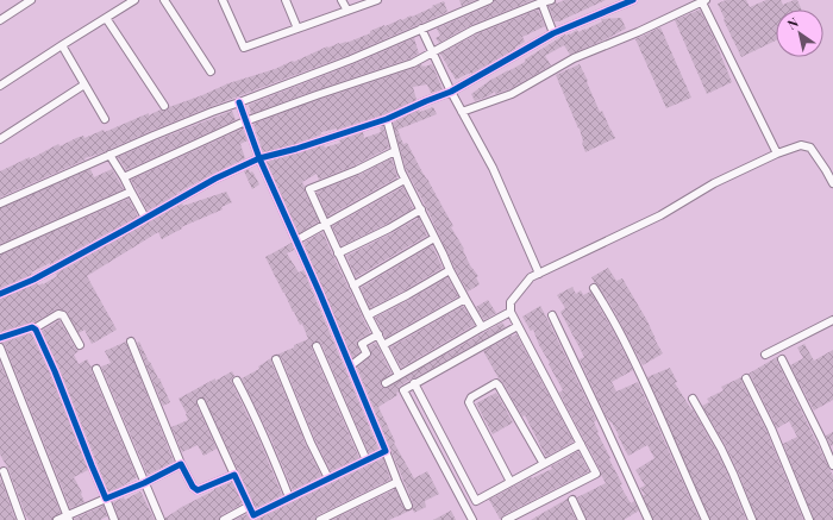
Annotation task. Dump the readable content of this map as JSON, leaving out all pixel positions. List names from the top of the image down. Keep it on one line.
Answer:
{"north":"top left"}
